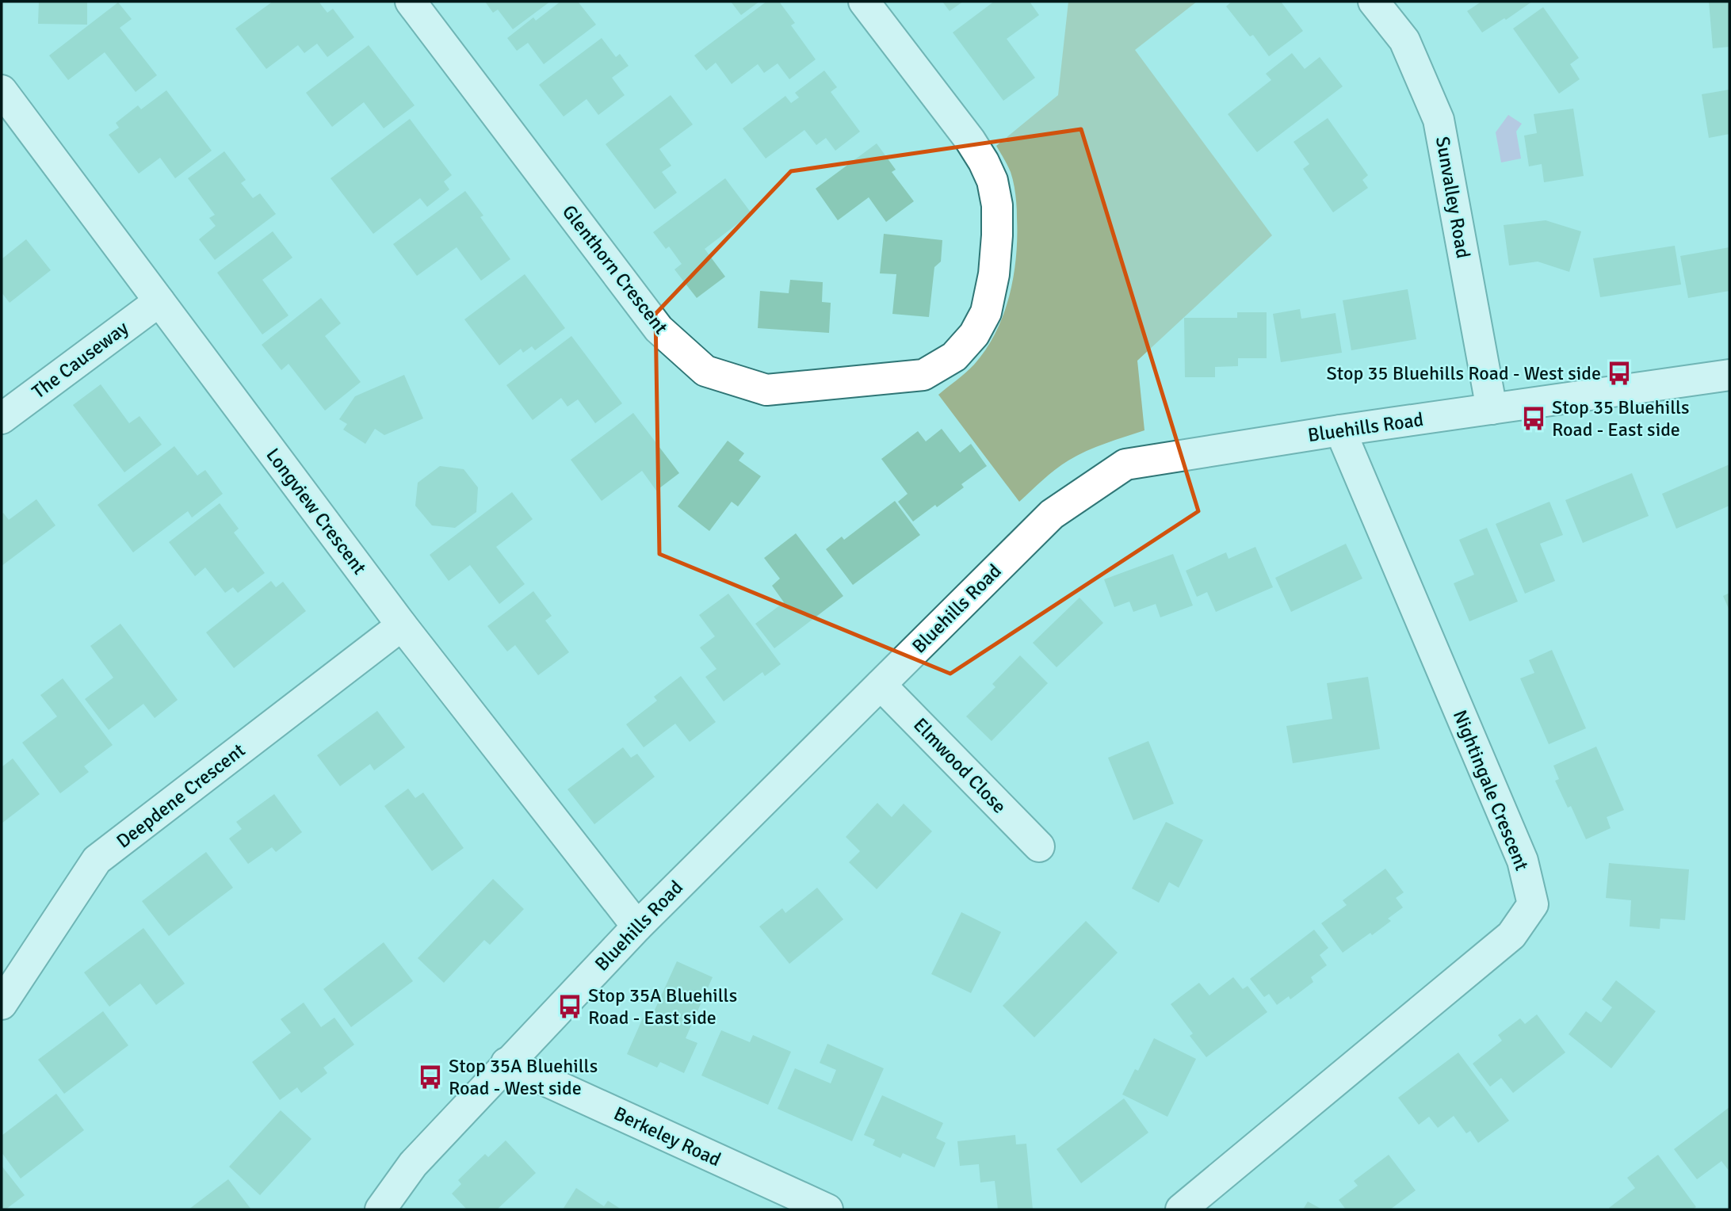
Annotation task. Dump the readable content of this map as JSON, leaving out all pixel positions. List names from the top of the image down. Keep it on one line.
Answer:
{"streets":{"street":["Sunvalley Road","Glenthorn Crescent","The Causeway","Bluehills Road","Longview Crescent","Elmwood Close","Nightingale Crescent","Deepdene Crescent","Berkeley Road"]},"crossings":[["Sunvalley Road","Bluehills Road"],["The Causeway","Longview Crescent"],["Bluehills Road","Longview Crescent"],["Bluehills Road","Elmwood Close"],["Bluehills Road","Nightingale Crescent"],["Bluehills Road","Berkeley Road"],["Longview Crescent","Deepdene Crescent"]],"places":{"bus stop":["Stop 35 Bluehills Road - West side","Stop 35 Bluehills Road - East side","Stop 35A Bluehills Road - East side","Stop 35A Bluehills Road - West side"]}}
